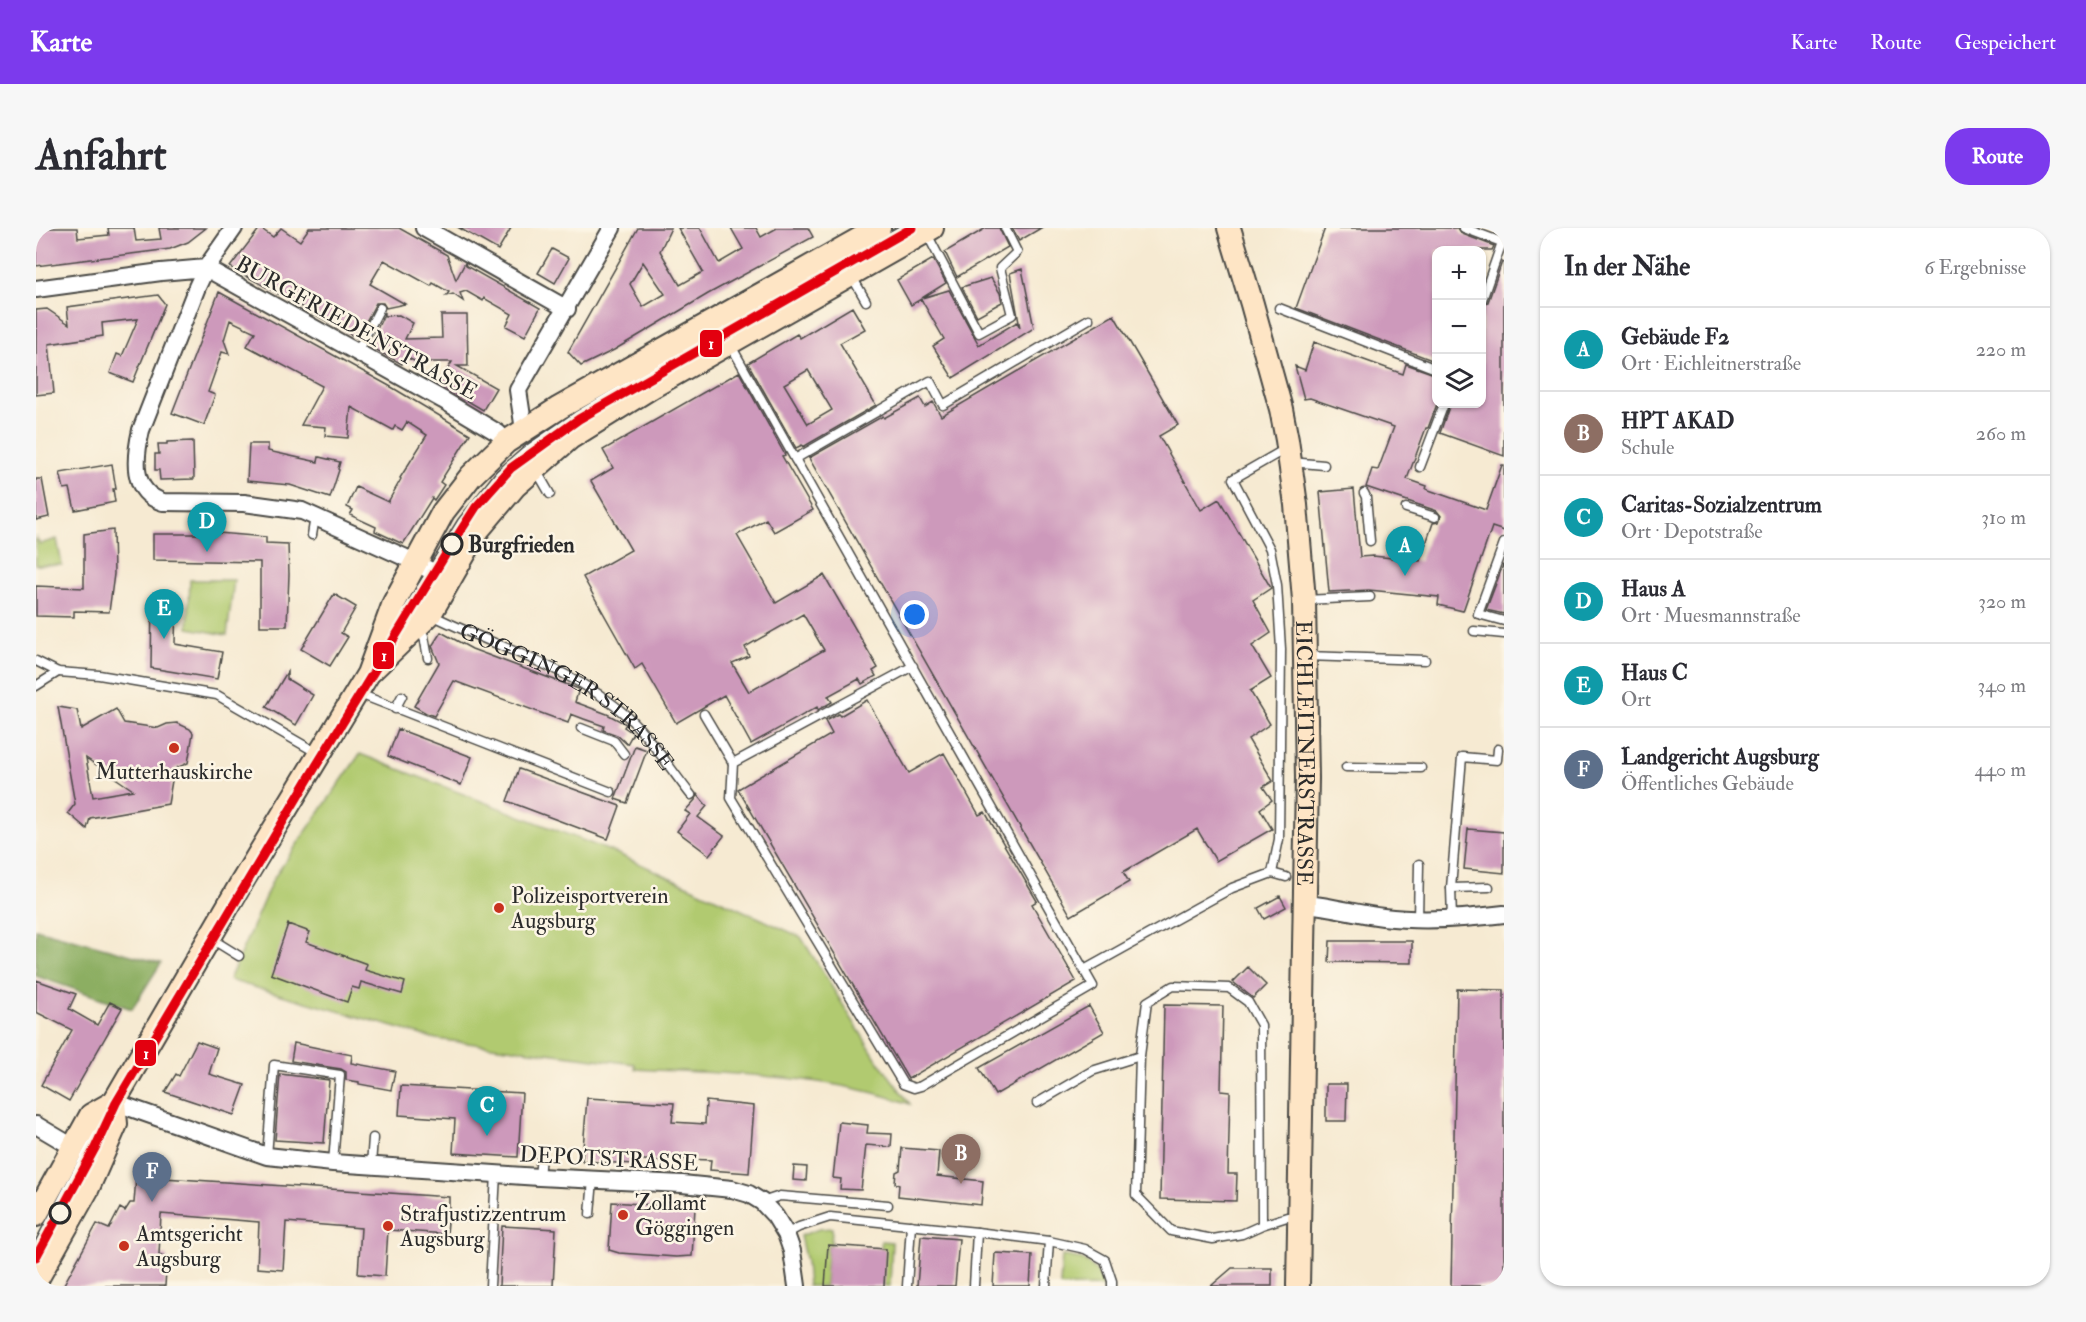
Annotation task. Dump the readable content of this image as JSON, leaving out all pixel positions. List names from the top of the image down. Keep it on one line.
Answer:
{"streets":{"main road":["GÖGGINGER STRASSE","EICHLEITNERSTRASSE"],"street":["BURGFRIEDENSTRASSE","DEPOTSTRASSE"]},"crossings":[["BURGFRIEDENSTRASSE","GÖGGINGER STRASSE"],["GÖGGINGER STRASSE","DEPOTSTRASSE"]],"places":["Burgfrieden","Mutterhauskirche","Polizeisportverein Augsburg","Zollamt Göggingen","Strafjustizzentrum Augsburg","Amtsgericht Augsburg"],"lines":["transit line 1"],"page":{"header":"Karte","nav":["Karte","Route","Gespeichert"],"buttons":"Route","title":"Anfahrt","heading":["In der Nähe","6 Ergebnisse"],"map_buttons":["+","−"],"list":[{"mark":"A","name":"Gebäude F2","note":"Ort · Eichleitnerstraße","value":"220 m"},{"mark":"B","name":"HPT AKAD","note":"Schule","value":"260 m"},{"mark":"C","name":"Caritas-Sozialzentrum","note":"Ort · Depotstraße","value":"310 m"},{"mark":"D","name":"Haus A","note":"Ort · Muesmannstraße","value":"320 m"},{"mark":"E","name":"Haus C","note":"Ort","value":"340 m"},{"mark":"F","name":"Landgericht Augsburg","note":"Öffentliches Gebäude","value":"440 m"}],"pins":["D","A","E","C","B","F"]}}
